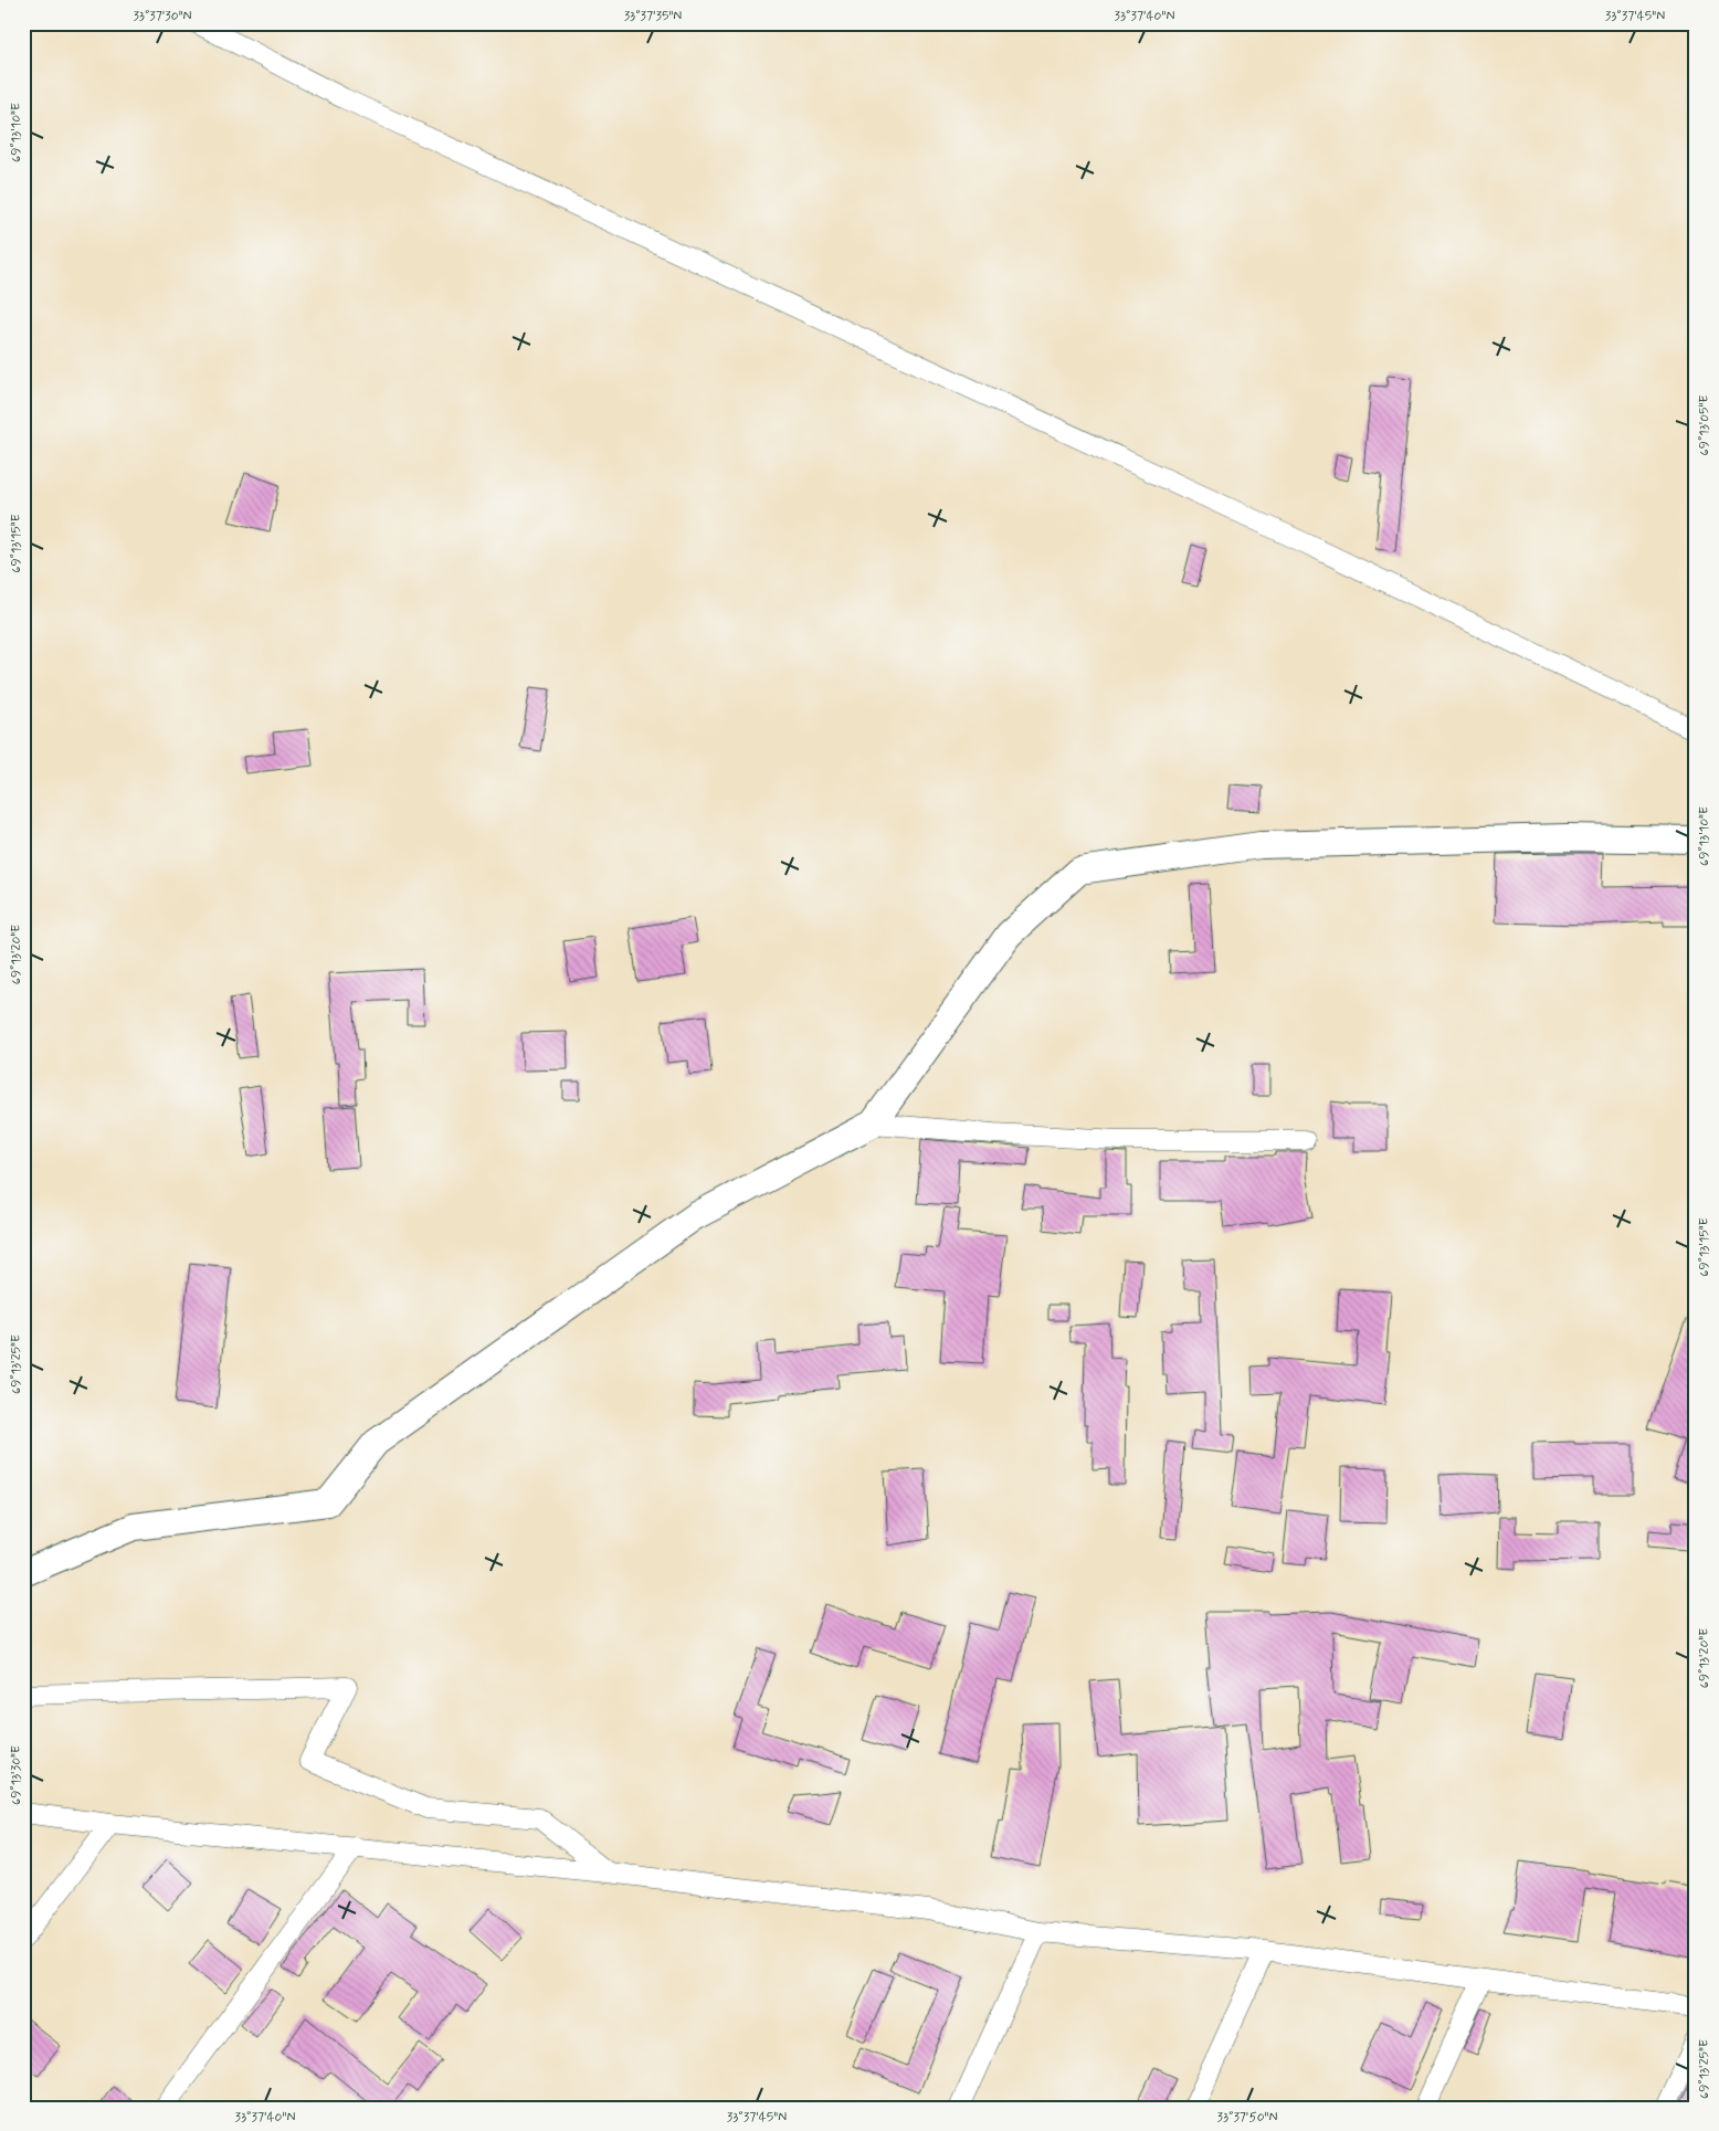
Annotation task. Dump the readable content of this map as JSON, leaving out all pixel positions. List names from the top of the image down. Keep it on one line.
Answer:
{"coordinates":["33°37'30\"N","33°37'35\"N","33°37'40\"N","33°37'45\"N","69°13'10\"E","69°13'05\"E","69°13'15\"E","69°13'20\"E","69°13'25\"E","69°13'30\"E","33°37'50\"N"]}
